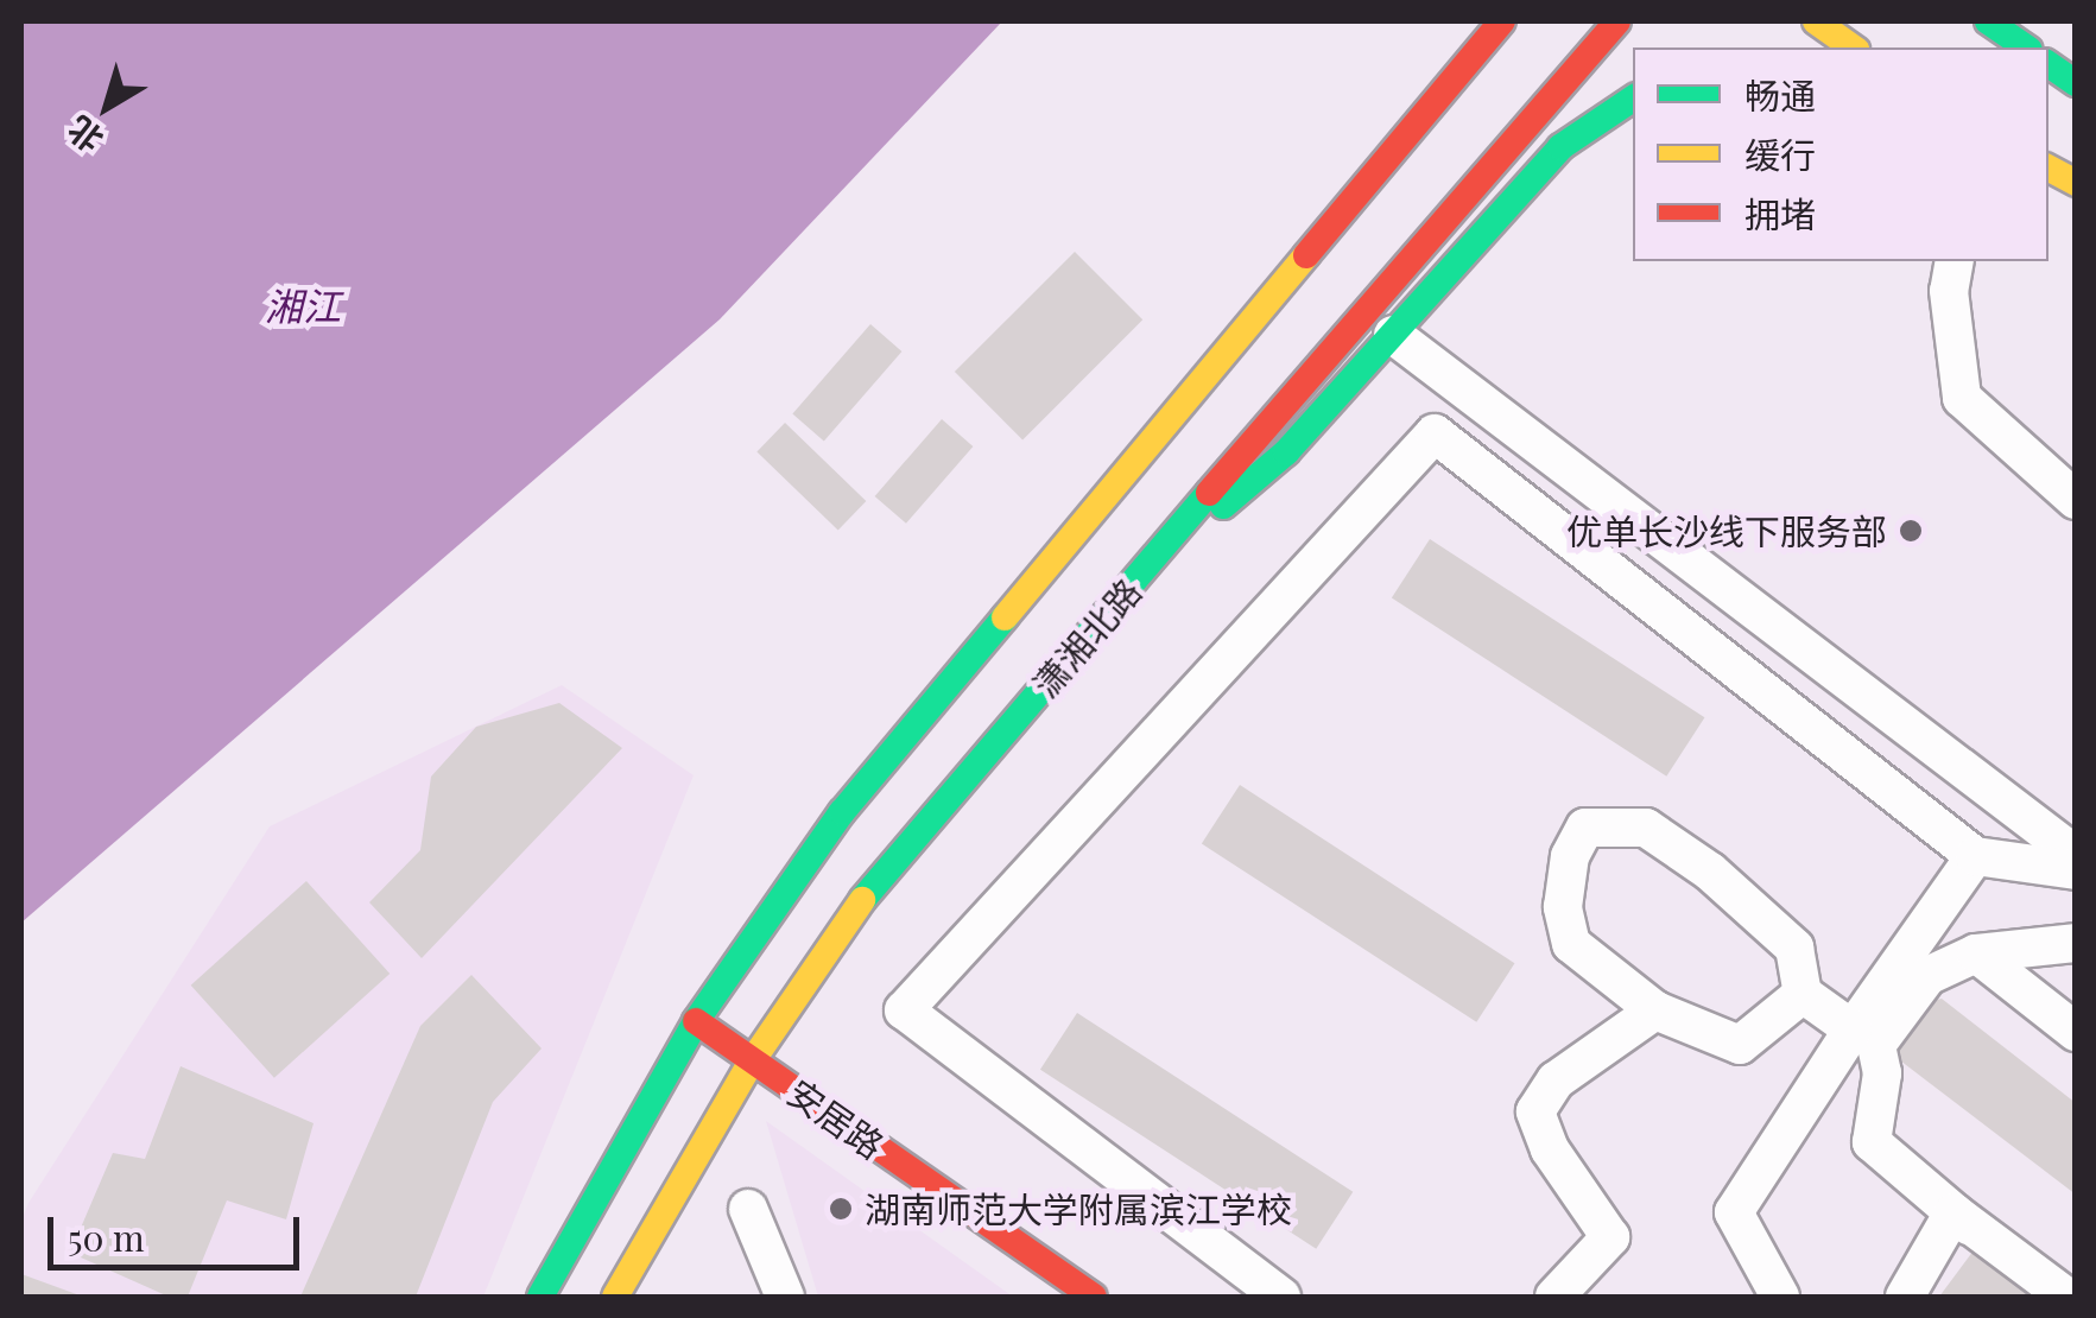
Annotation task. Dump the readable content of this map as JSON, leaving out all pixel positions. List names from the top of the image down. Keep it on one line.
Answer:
{"streets":{"main road":["潇湘北路","安居路"]},"crossings":[["潇湘北路","安居路"]],"water":["湘江"],"places":["优单长沙线下服务部","湖南师范大学附属滨江学校"],"legend":["畅通","缓行","拥堵"],"scale_bar":"50 m","north":"bottom left"}
